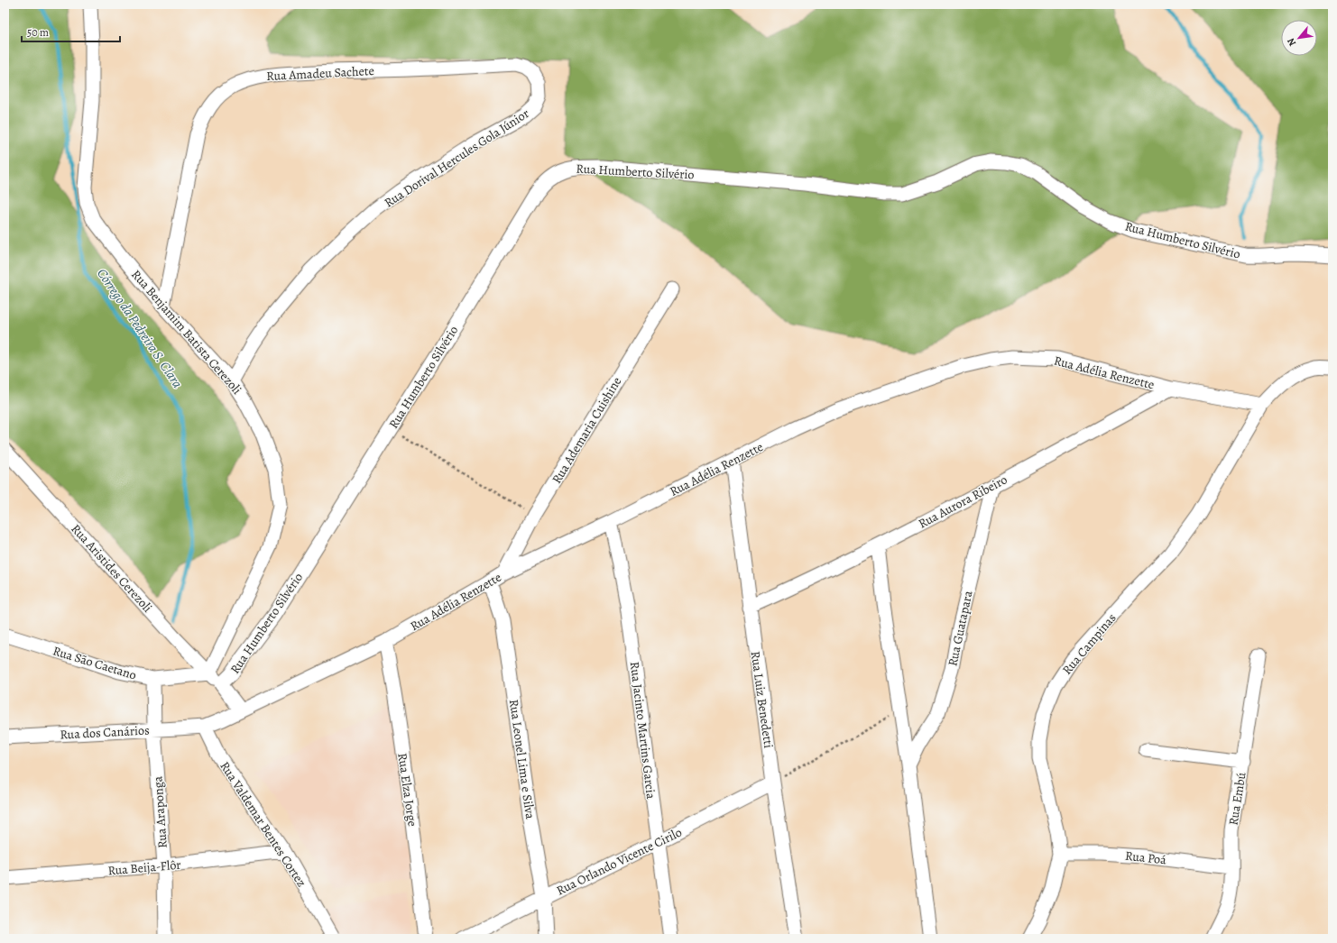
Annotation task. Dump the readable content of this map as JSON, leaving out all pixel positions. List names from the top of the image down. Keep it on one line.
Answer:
{"streets":{"street":["Rua Amadeu Sachete","Rua Dorival Hercules Gola Júnior","Rua Humberto Silvério","Rua Benjamim Batista Cerezoli","Rua Adélia Renzette","Rua Ademaria Cuishine","Rua Aurora Ribeiro","Rua Aristides Cerezoli","Rua Guatapara","Rua Campinas","Rua São Caetano","Rua Luiz Benedetti","Rua Jacinto Martins Garcia","Rua dos Canários","Rua Leonel Lima e Silva","Rua Elza Jorge","Rua Embú","Rua Araponga","Rua Valdemar Bentes Cortez","Rua Poá","Rua Orlando Vicente Cirilo","Rua Beija-Flôr"]},"crossings":[["Rua Amadeu Sachete","Rua Dorival Hercules Gola Júnior"],["Rua Amadeu Sachete","Rua Benjamim Batista Cerezoli"],["Rua Dorival Hercules Gola Júnior","Rua Benjamim Batista Cerezoli"],["Rua Humberto Silvério","Rua Adélia Renzette"],["Rua Humberto Silvério","Rua Aristides Cerezoli"],["Rua Benjamim Batista Cerezoli","Rua Aristides Cerezoli"],["Rua Benjamim Batista Cerezoli","Rua São Caetano"],["Rua Adélia Renzette","Rua Ademaria Cuishine"],["Rua Adélia Renzette","Rua Aurora Ribeiro"],["Rua Adélia Renzette","Rua Campinas"],["Rua Adélia Renzette","Rua Luiz Benedetti"],["Rua Adélia Renzette","Rua Jacinto Martins Garcia"],["Rua Adélia Renzette","Rua dos Canários"],["Rua Adélia Renzette","Rua Leonel Lima e Silva"],["Rua Adélia Renzette","Rua Elza Jorge"],["Rua Adélia Renzette","Rua Valdemar Bentes Cortez"],["Rua Aurora Ribeiro","Rua Guatapara"],["Rua Aurora Ribeiro","Rua Luiz Benedetti"],["Rua Aristides Cerezoli","Rua São Caetano"],["Rua Campinas","Rua Poá"],["Rua São Caetano","Rua Araponga"],["Rua Luiz Benedetti","Rua Orlando Vicente Cirilo"],["Rua Jacinto Martins Garcia","Rua Orlando Vicente Cirilo"],["Rua dos Canários","Rua Araponga"],["Rua dos Canários","Rua Valdemar Bentes Cortez"],["Rua Leonel Lima e Silva","Rua Orlando Vicente Cirilo"],["Rua Embú","Rua Poá"],["Rua Araponga","Rua Beija-Flôr"],["Rua Valdemar Bentes Cortez","Rua Beija-Flôr"]],"water":["Córrego da Pedreira S. Clara"],"scale_bar":"50 m","north":"bottom left"}
